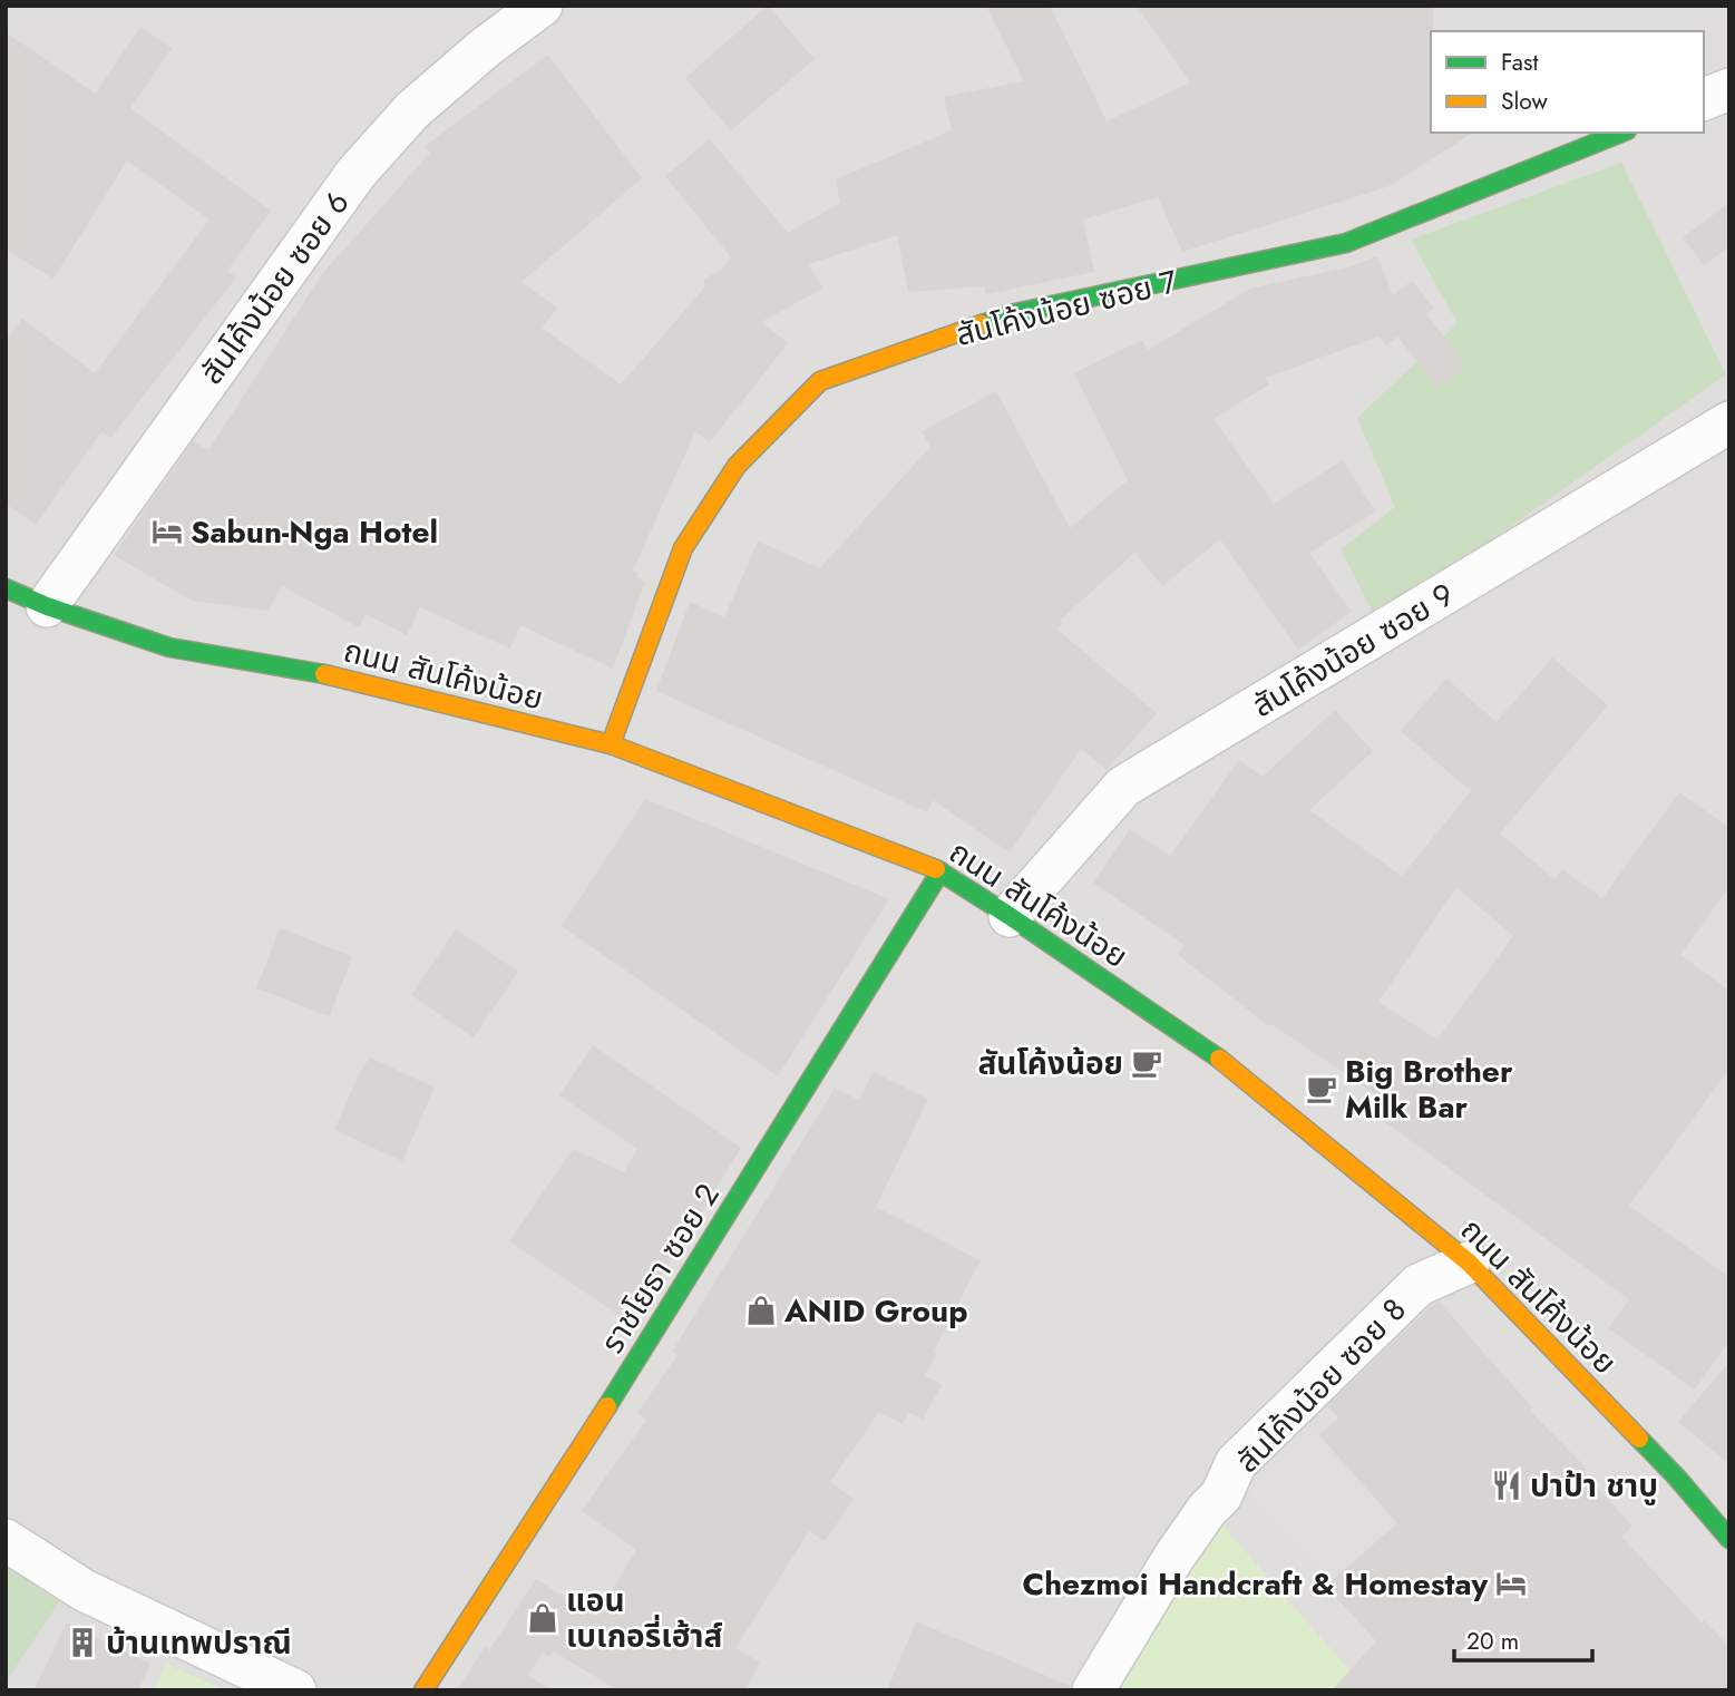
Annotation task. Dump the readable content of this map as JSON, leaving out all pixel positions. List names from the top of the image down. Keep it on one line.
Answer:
{"streets":{"street":["สันโค้งน้อย ซอย 6","สันโค้งน้อย ซอย 7","สันโค้งน้อย ซอย 9","ถนน สันโค้งน้อย","ราชโยธา ซอย 2","สันโค้งน้อย ซอย 8"]},"crossings":[["สันโค้งน้อย ซอย 6","ถนน สันโค้งน้อย"],["สันโค้งน้อย ซอย 7","ถนน สันโค้งน้อย"],["สันโค้งน้อย ซอย 9","ถนน สันโค้งน้อย"],["ถนน สันโค้งน้อย","ราชโยธา ซอย 2"],["ถนน สันโค้งน้อย","สันโค้งน้อย ซอย 8"]],"places":{"hotel":["Sabun-Nga Hotel","Chezmoi Handcraft & Homestay"],"cafe":["สันโค้งน้อย","Big Brother Milk Bar"],"shop":["ANID Group","แอน เบเกอรี่เฮ้าส์"],"restaurant":["ปาป้า ชาบู"],"building":["บ้านเทพปราณี"]},"legend":["Fast","Slow"],"scale_bar":"20 m"}
